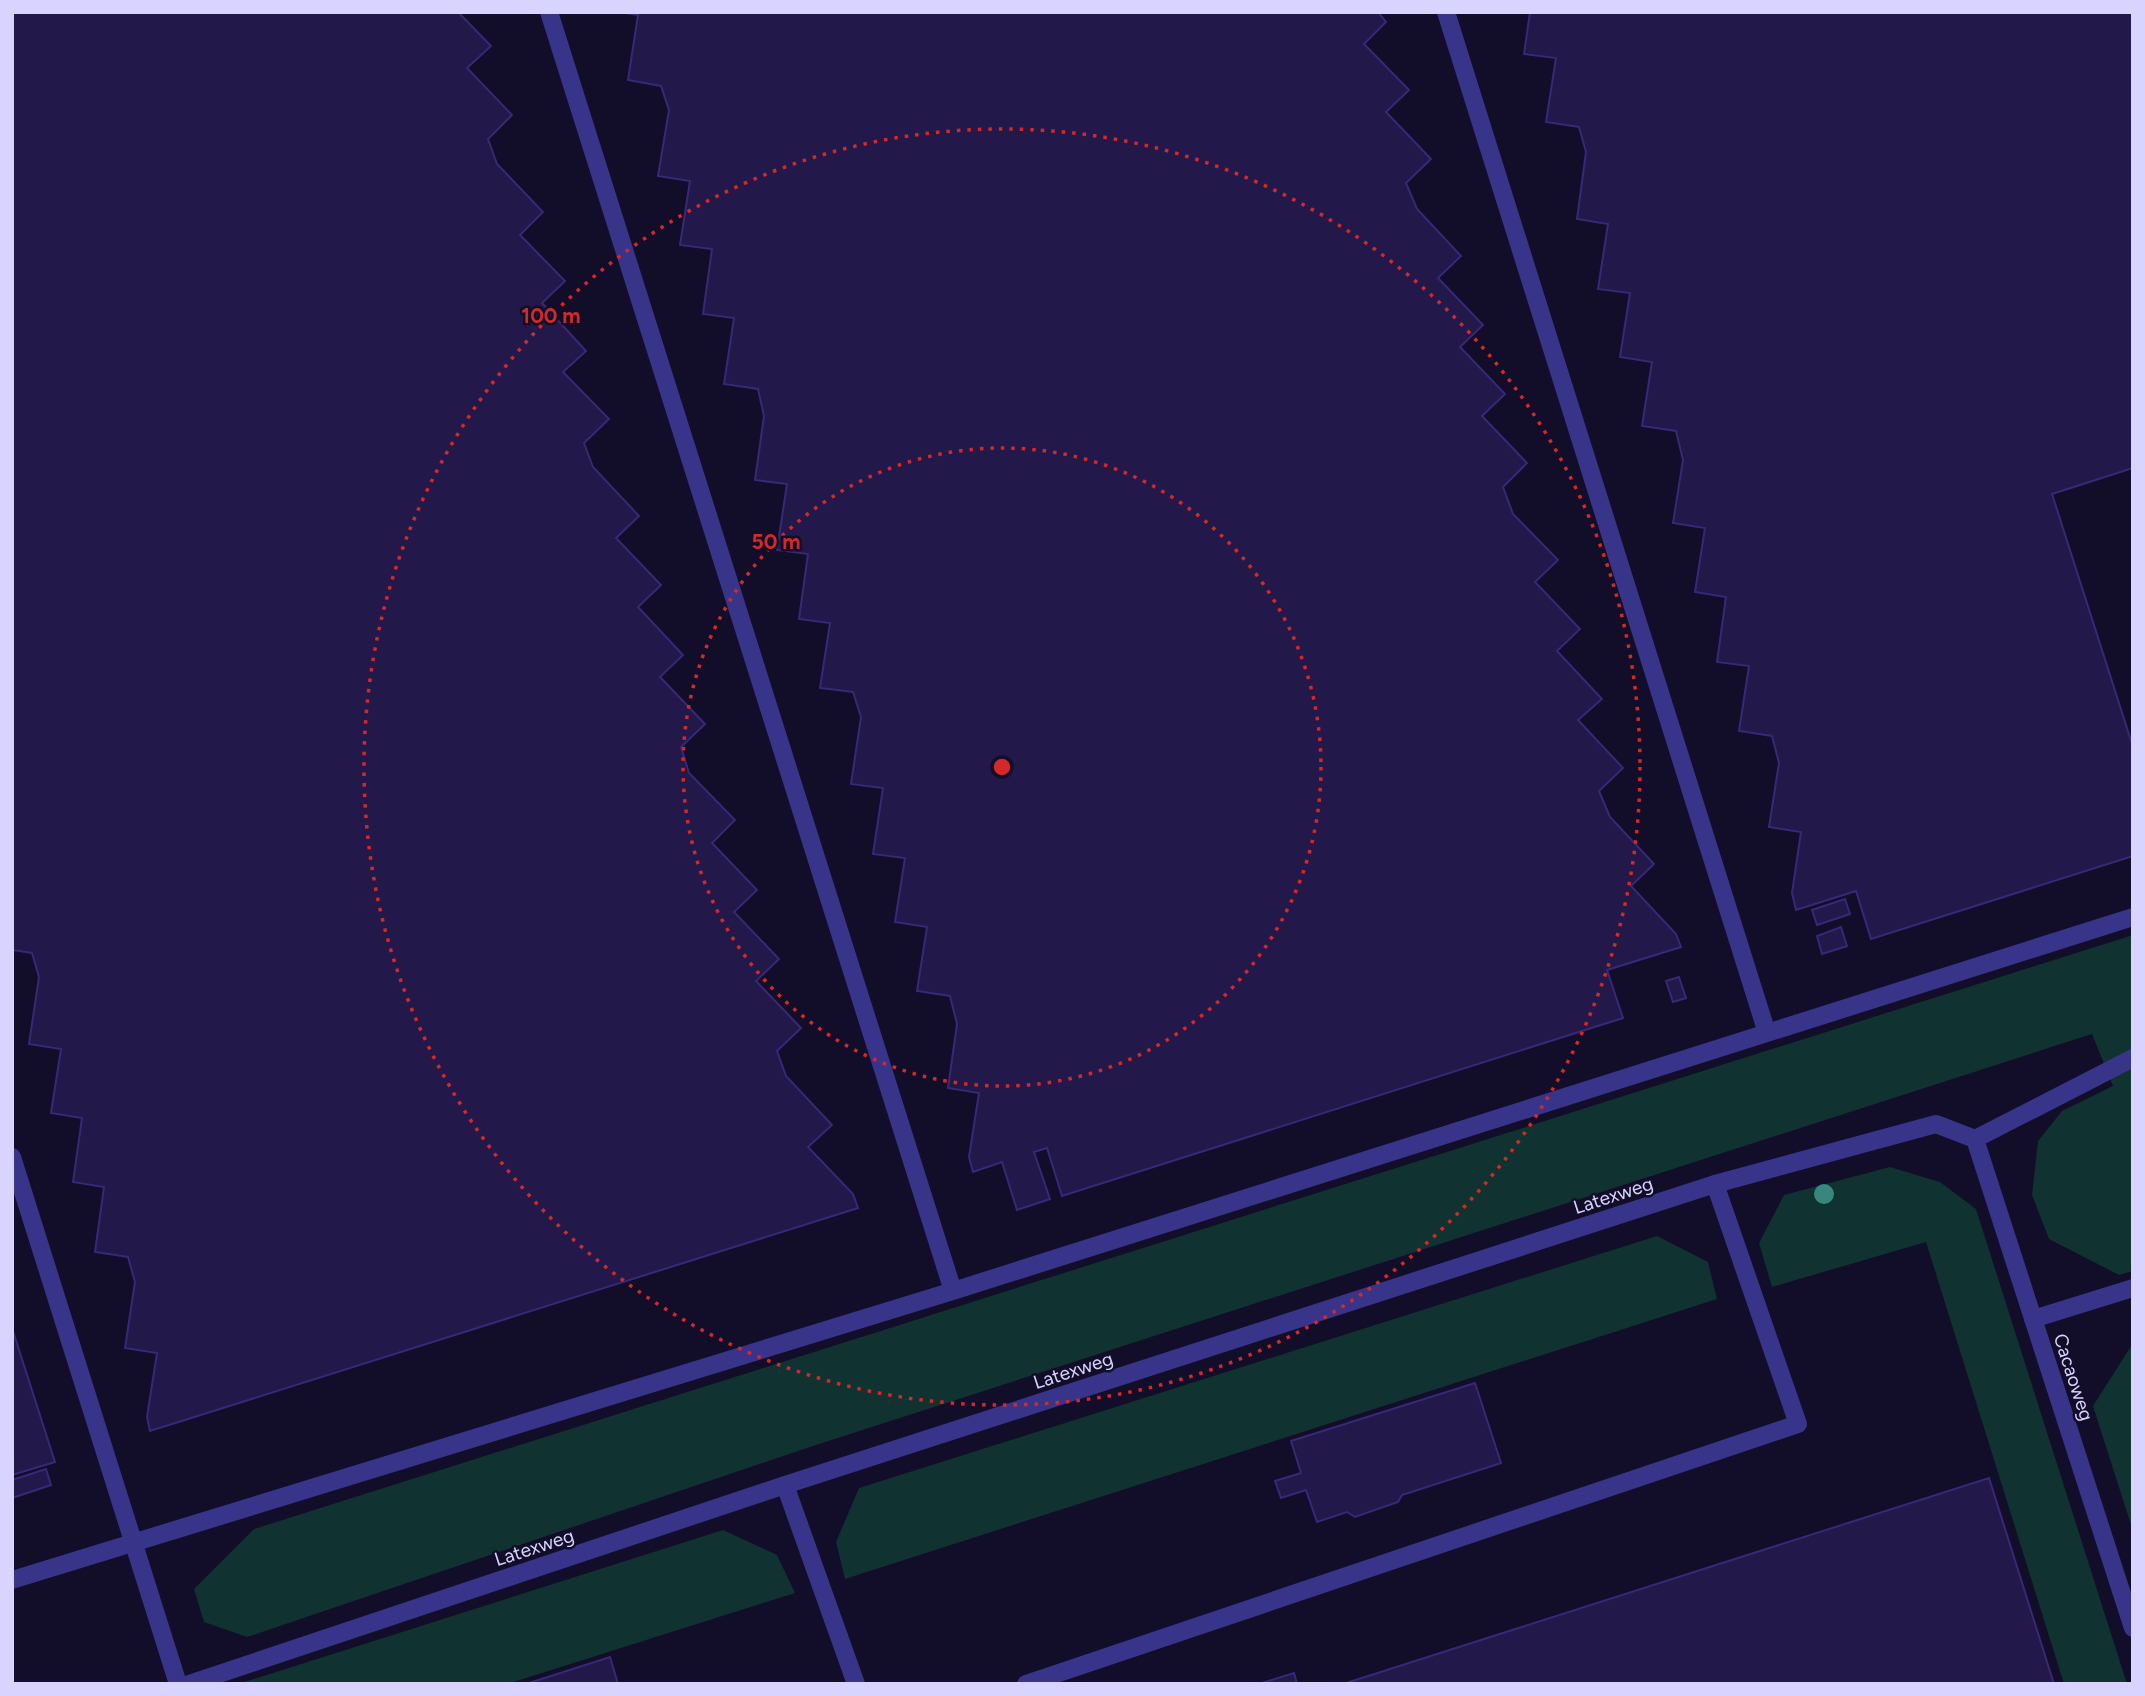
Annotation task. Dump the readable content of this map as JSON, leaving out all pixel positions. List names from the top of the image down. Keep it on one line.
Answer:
{"streets":{"street":["Latexweg","Cacaoweg"]},"crossings":[["Latexweg","Cacaoweg"]],"rings":["100 m","50 m"]}
